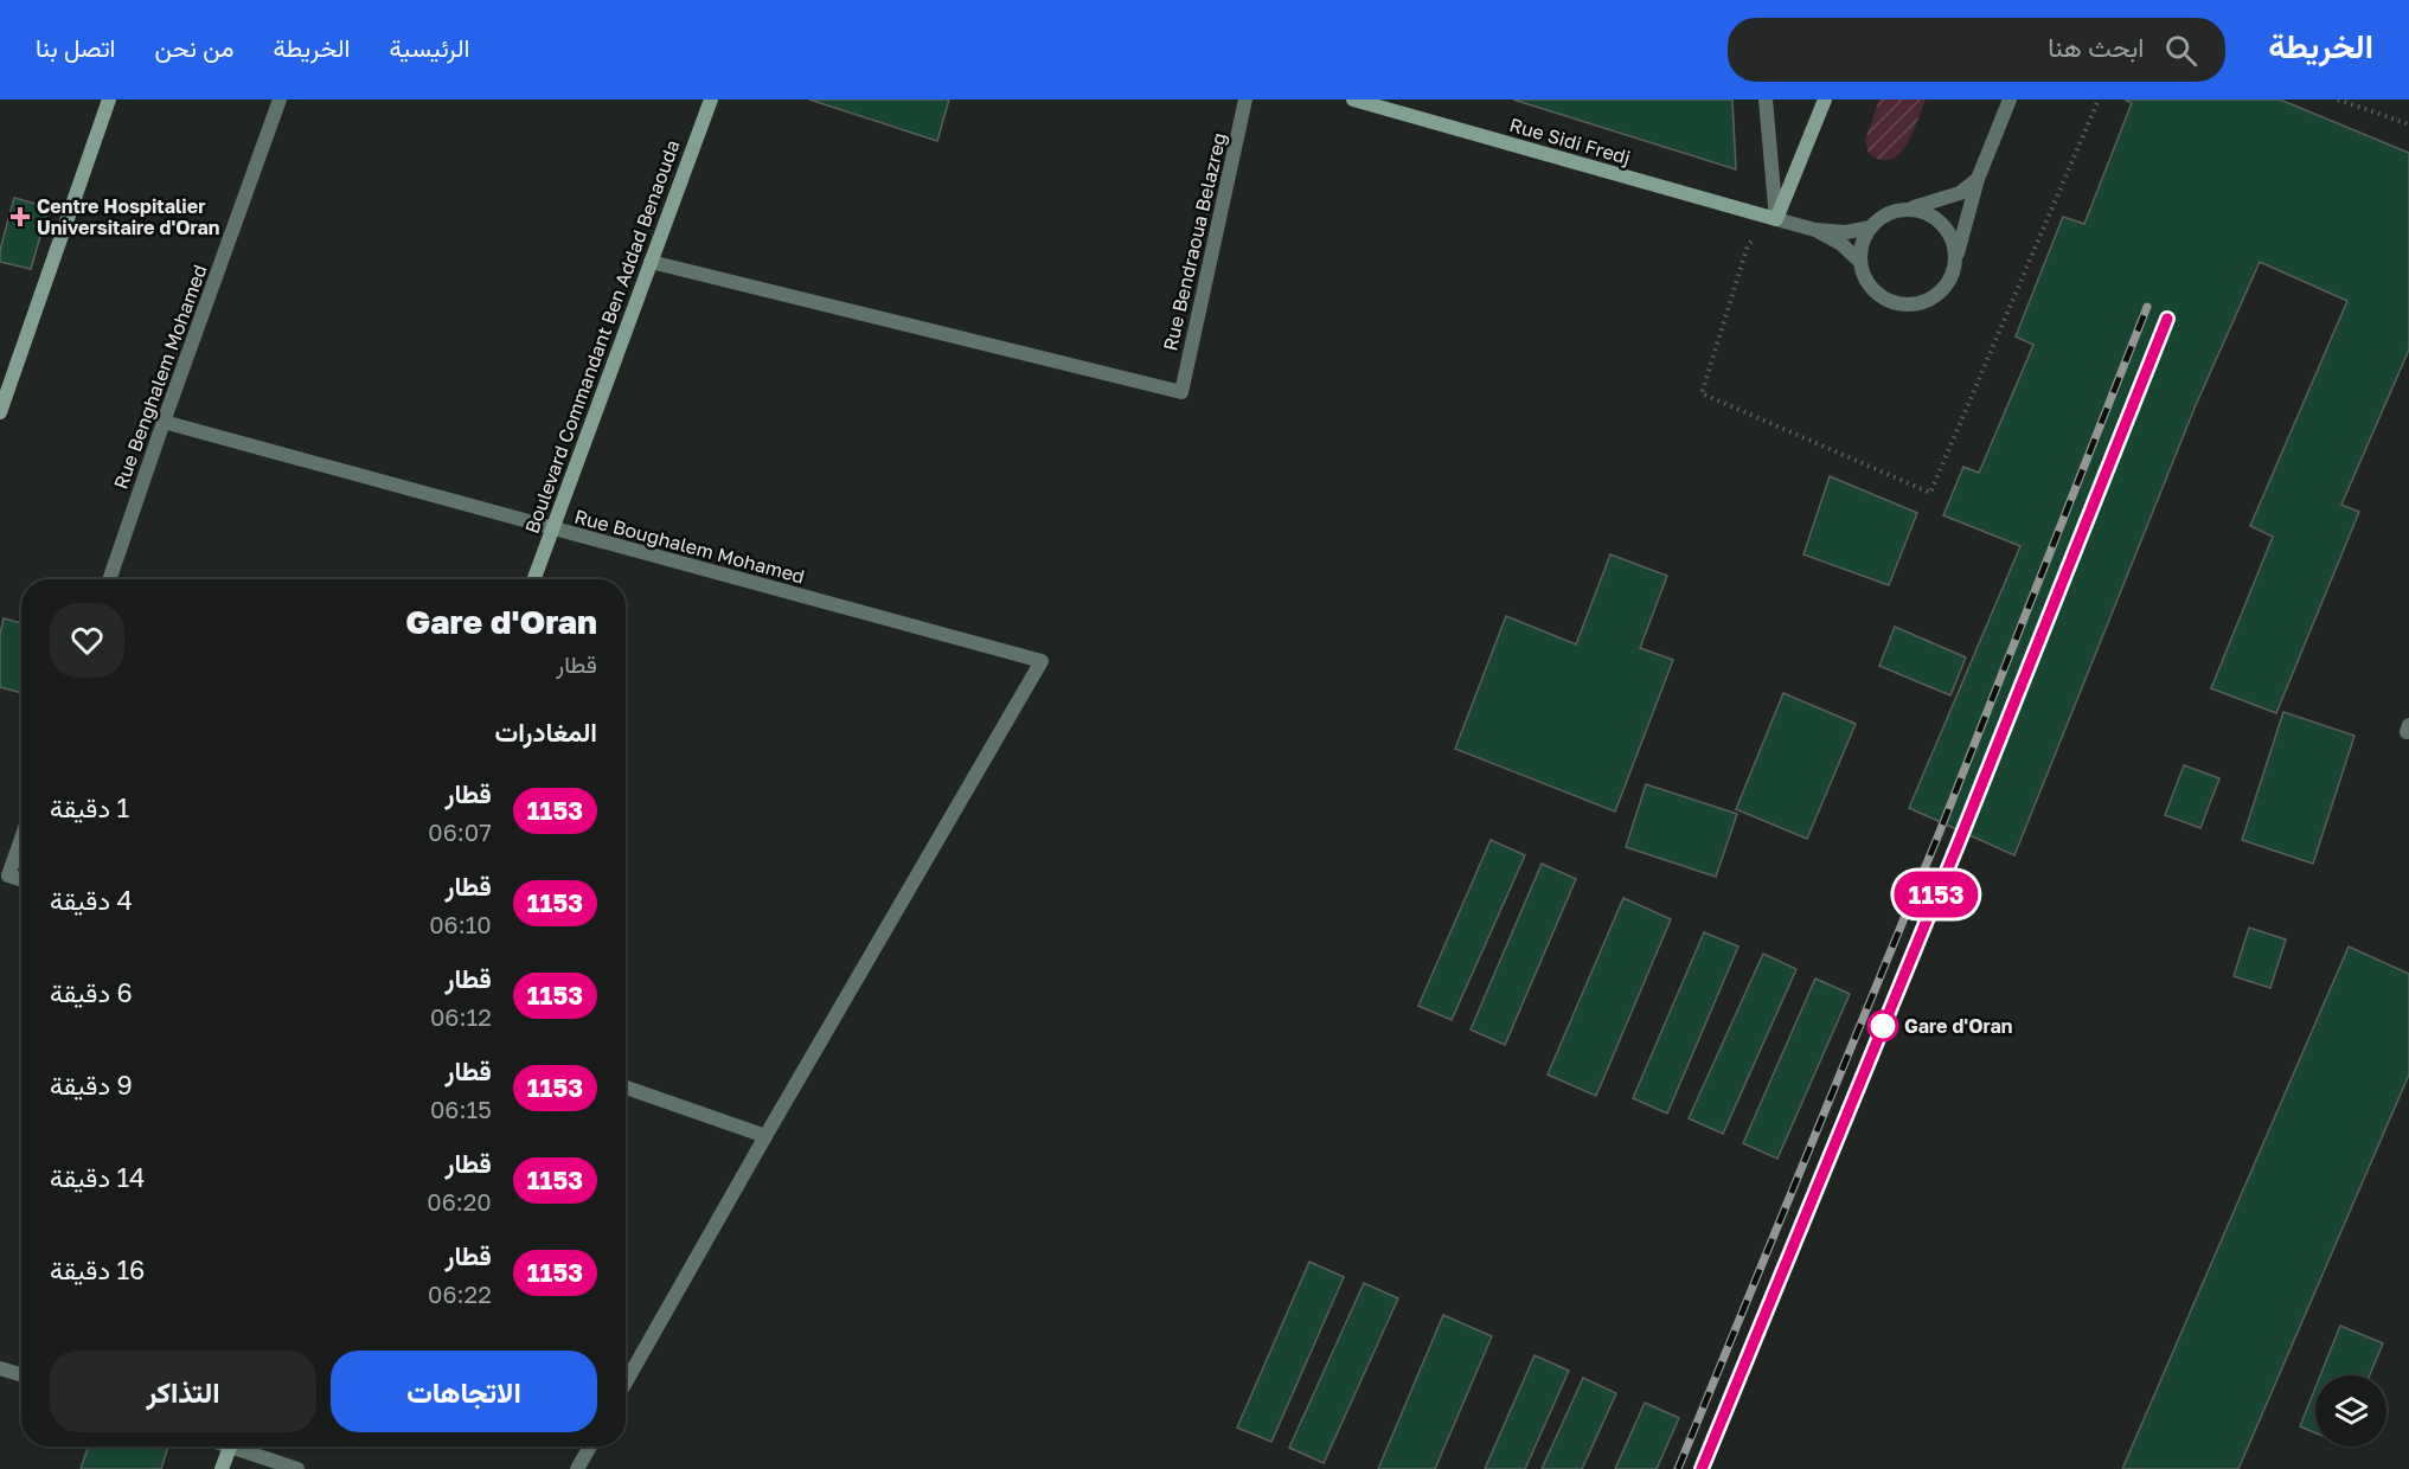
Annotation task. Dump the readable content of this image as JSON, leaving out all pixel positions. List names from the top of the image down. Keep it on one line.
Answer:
{"streets":{"main road":["Rue Sidi Fredj","Boulevard Commandant Ben Addad Benaouda"],"street":["Rue Bendraoua Belazreg","Rue Benghalem Mohamed","Rue Boughalem Mohamed"]},"crossings":[["Rue Bendraoua Belazreg","Boulevard Commandant Ben Addad Benaouda"],["Boulevard Commandant Ben Addad Benaouda","Rue Boughalem Mohamed"],["Rue Benghalem Mohamed","Rue Boughalem Mohamed"]],"places":{"health":["Centre Hospitalier Universitaire d'Oran"],"other":["Gare d'Oran"]},"page":{"header":"الخريطة","search":"ابحث هنا","nav":["الرئيسية","الخريطة","من نحن","اتصل بنا"],"on_map":"1153","heading":[["Gare d'Oran","قطار"],"المغادرات"],"list":[{"mark":"1153","name":"قطار","note":"06:07","value":"1 دقيقة"},{"mark":"1153","name":"قطار","note":"06:10","value":"4 دقيقة"},{"mark":"1153","name":"قطار","note":"06:12","value":"6 دقيقة"},{"mark":"1153","name":"قطار","note":"06:15","value":"9 دقيقة"},{"mark":"1153","name":"قطار","note":"06:20","value":"14 دقيقة"},{"mark":"1153","name":"قطار","note":"06:22","value":"16 دقيقة"}],"buttons":["الاتجاهات","التذاكر"]}}
